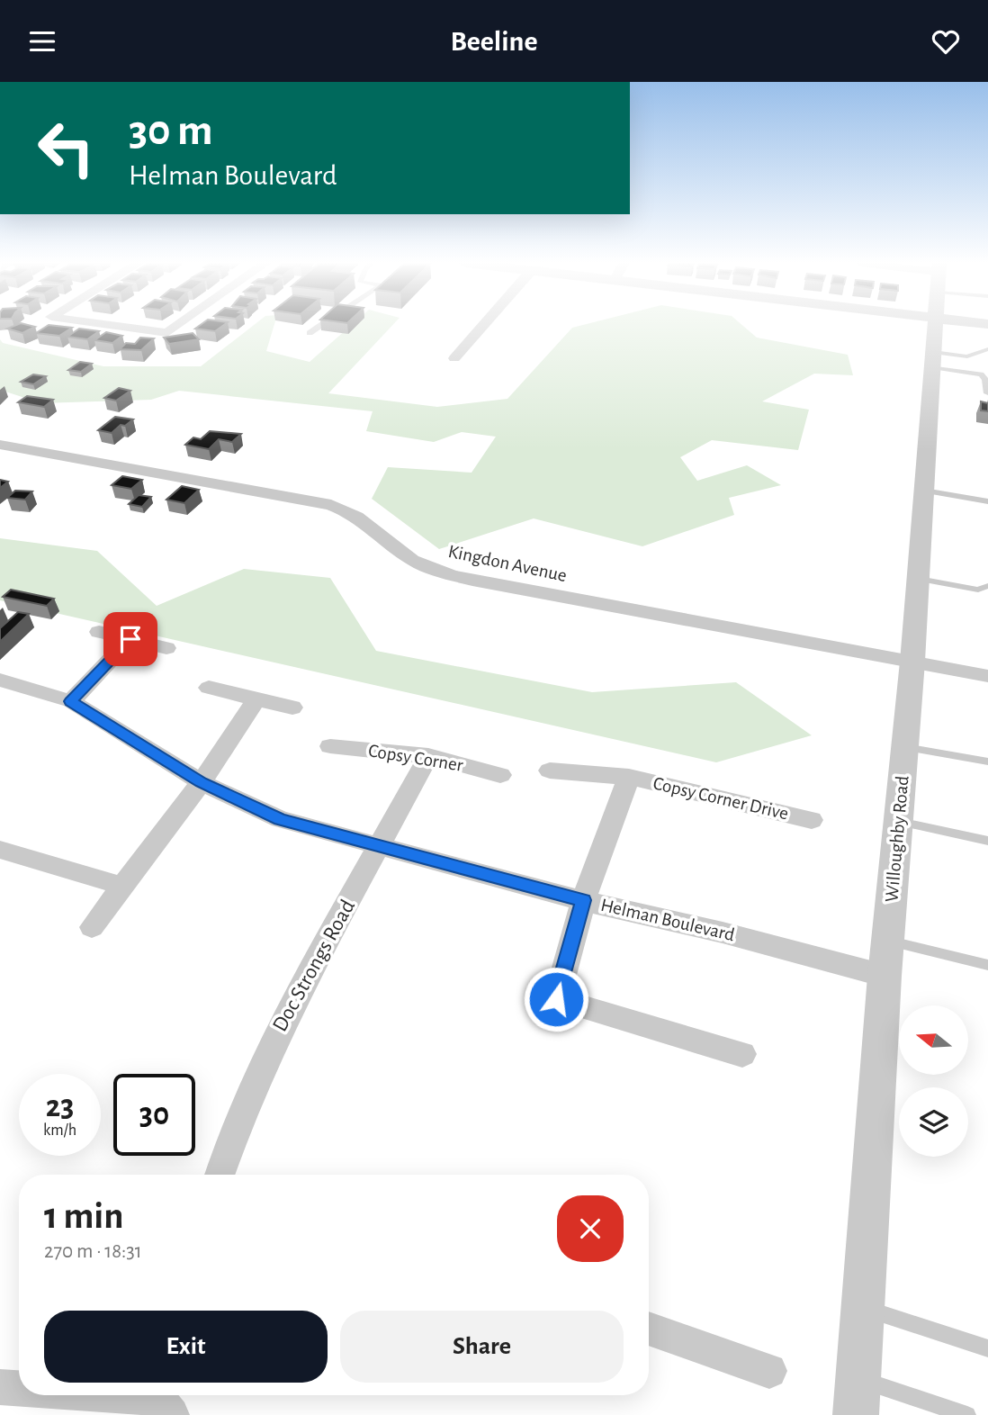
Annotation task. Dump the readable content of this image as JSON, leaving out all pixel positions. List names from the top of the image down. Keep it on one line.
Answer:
{"streets":{"street":["Kingdon Avenue","Copsy Corner","Copsy Corner Drive","Willoughby Road","Helman Boulevard","Doc Strongs Road"]},"crossings":[["Kingdon Avenue","Willoughby Road"],["Copsy Corner","Doc Strongs Road"],["Copsy Corner Drive","Helman Boulevard"],["Willoughby Road","Helman Boulevard"],["Helman Boulevard","Doc Strongs Road"]],"north":"left","page":{"header":"Beeline","turn":["30 m","Helman Boulevard"],"speed":"23 km/h","limit":"30","heading":["1 min","270 m · 18:31"],"buttons":["Exit","Share"]}}
